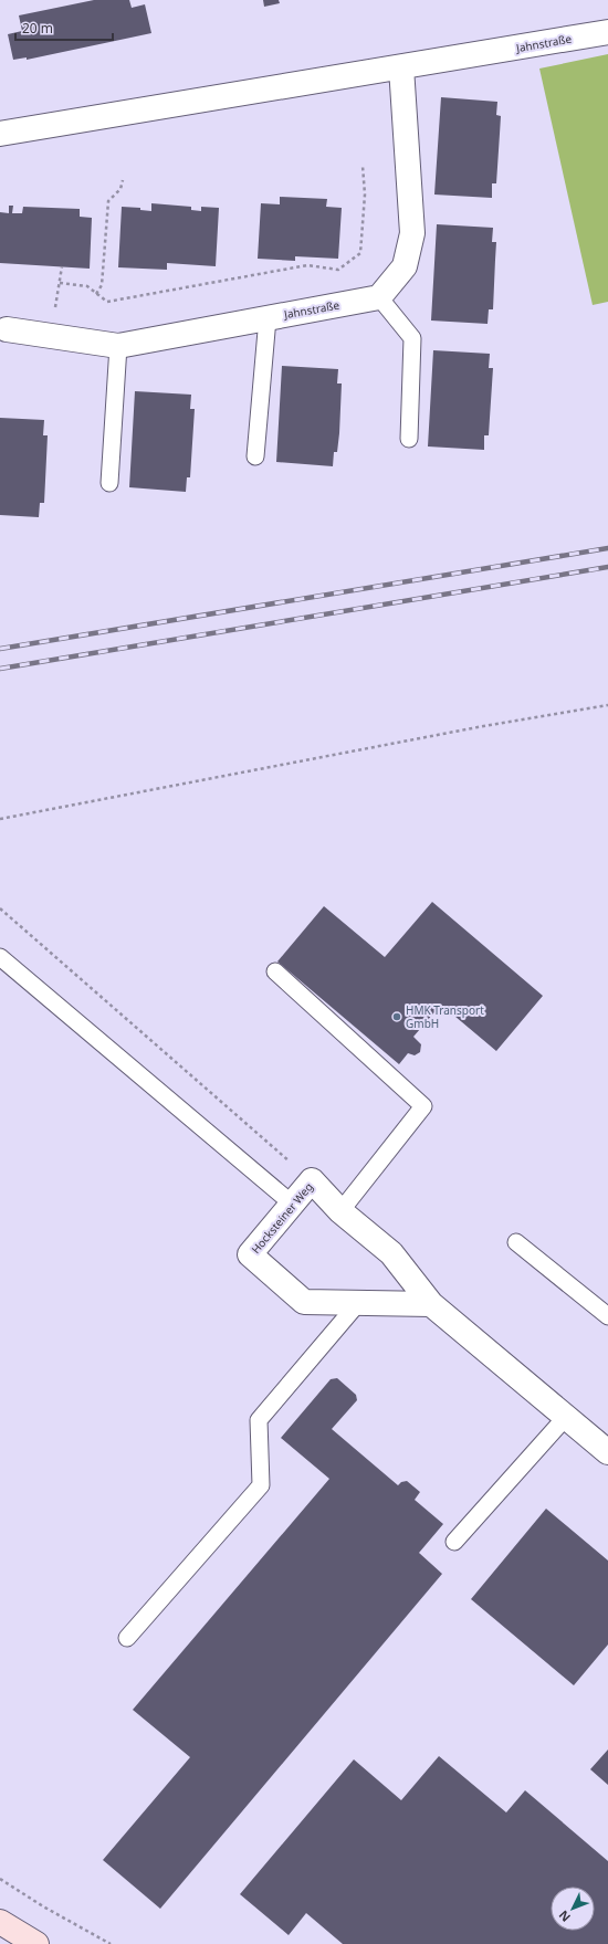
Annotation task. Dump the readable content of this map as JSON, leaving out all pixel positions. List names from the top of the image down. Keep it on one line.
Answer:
{"streets":{"street":["Jahnstraße","Hocksteiner Weg"]},"places":["HMK Transport GmbH"],"scale_bar":"20 m","north":"bottom left"}
